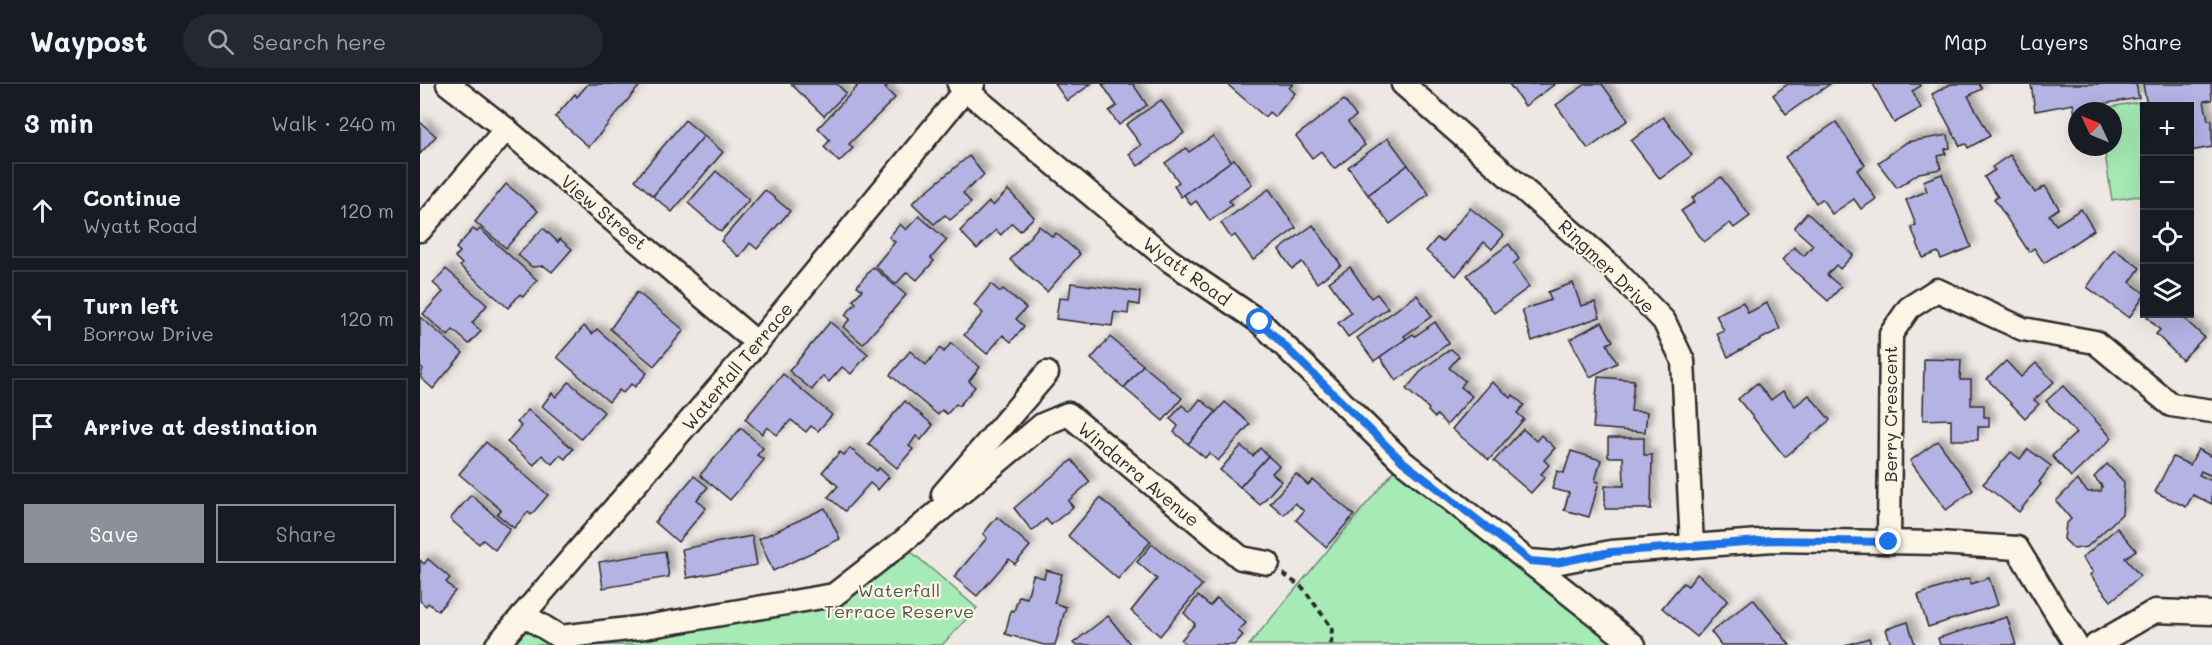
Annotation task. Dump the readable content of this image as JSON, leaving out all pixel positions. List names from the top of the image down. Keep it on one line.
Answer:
{"streets":{"street":["View Street","Ringmer Drive","Wyatt Road","Waterfall Terrace","Berry Crescent","Windarra Avenue"]},"crossings":[["View Street","Waterfall Terrace"],["Wyatt Road","Waterfall Terrace"],["Waterfall Terrace","Windarra Avenue"]],"parks":["Waterfall Terrace Reserve"],"north":"top left","page":{"header":"Waypost","search":"Search here","nav":["Map","Layers","Share"],"heading":["3 min","Walk · 240 m"],"map_buttons":["+","−"],"list":[["Continue","Wyatt Road","120 m"],["Turn left","Borrow Drive","120 m"],"Arrive at destination"],"buttons":["Save","Share"]}}
